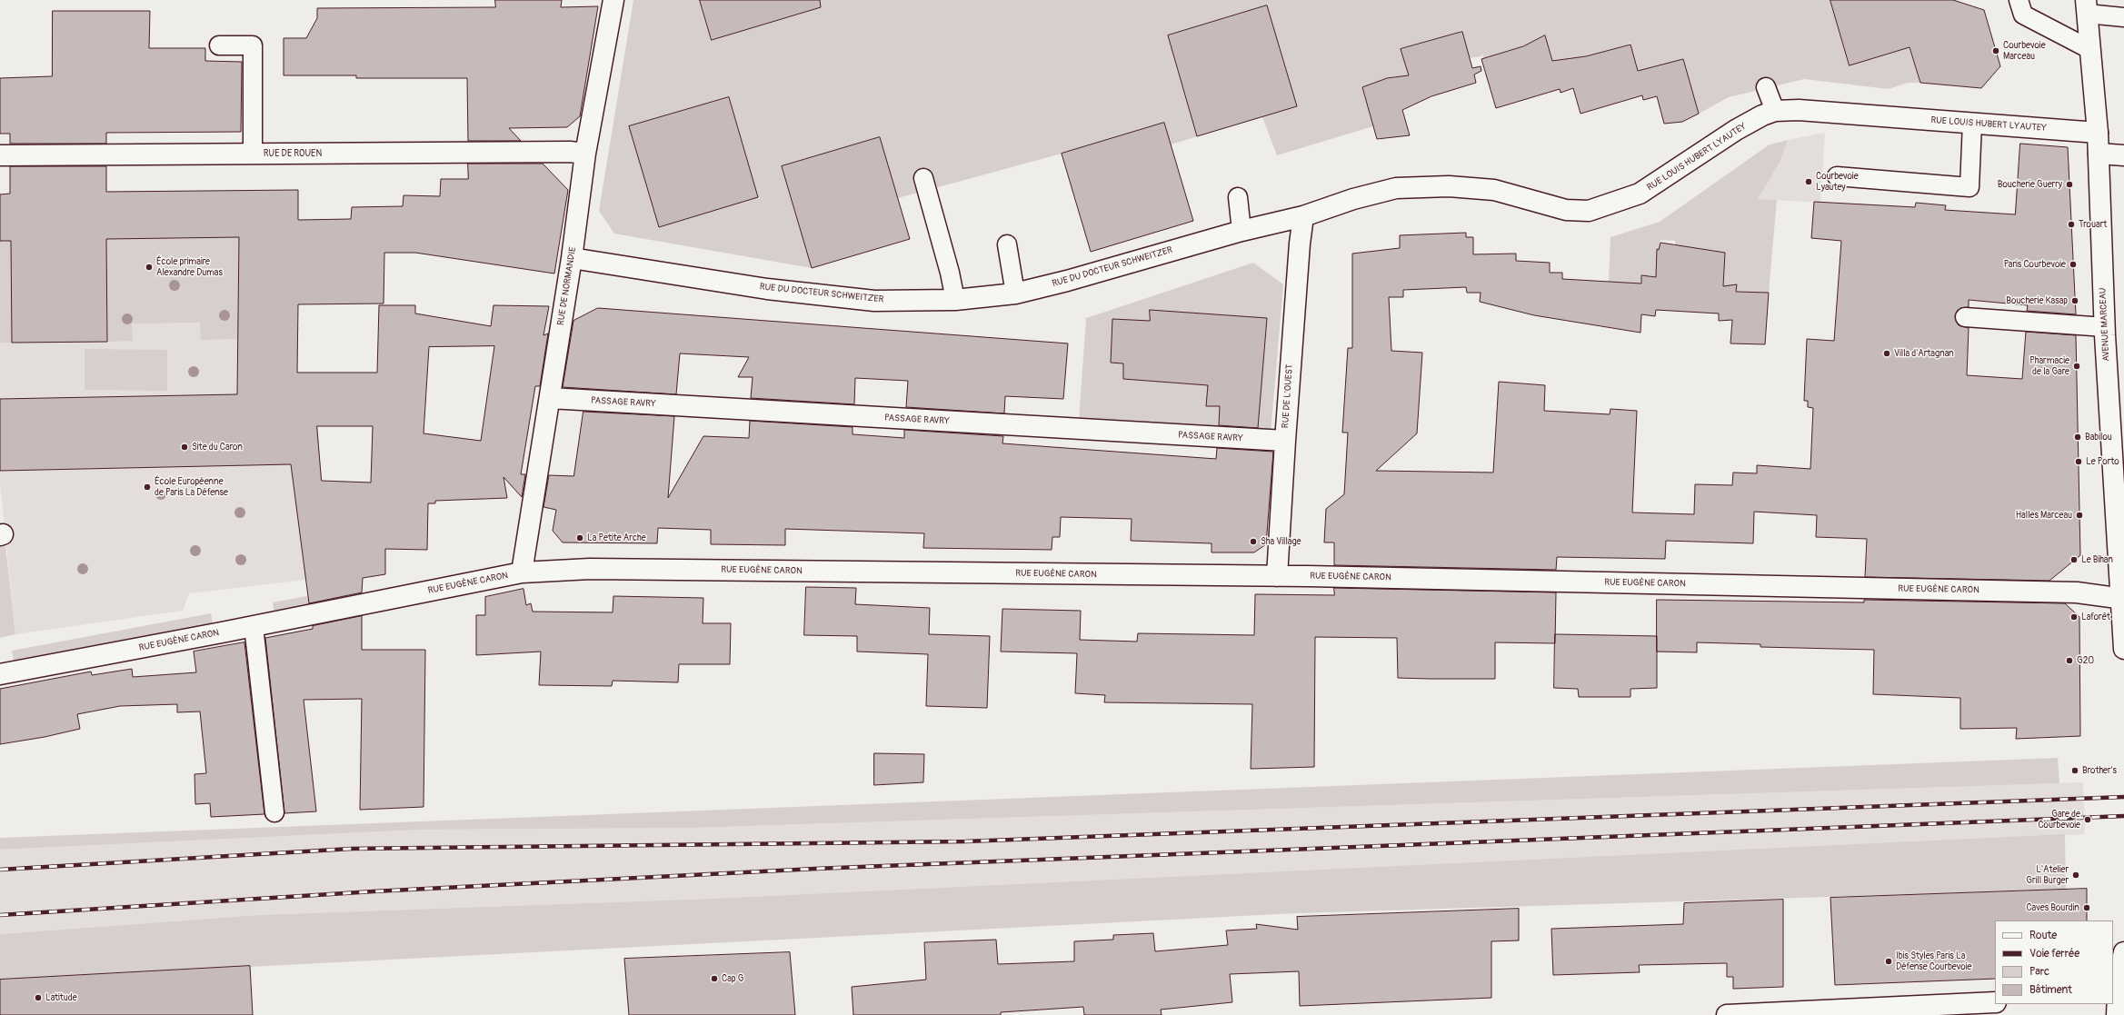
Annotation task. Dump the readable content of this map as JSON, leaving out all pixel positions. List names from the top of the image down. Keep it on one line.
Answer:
{"streets":{"street":["RUE LOUIS HUBERT LYAUTEY","RUE DE ROUEN","RUE DU DOCTEUR SCHWEITZER","RUE DE NORMANDIE","AVENUE MARCEAU","RUE DE L'OUEST","PASSAGE RAVRY","RUE EUGÈNE CARON"]},"crossings":[["RUE LOUIS HUBERT LYAUTEY","RUE DU DOCTEUR SCHWEITZER"],["RUE LOUIS HUBERT LYAUTEY","AVENUE MARCEAU"],["RUE LOUIS HUBERT LYAUTEY","RUE DE L'OUEST"],["RUE DE ROUEN","RUE DE NORMANDIE"],["RUE DU DOCTEUR SCHWEITZER","RUE DE NORMANDIE"],["RUE DU DOCTEUR SCHWEITZER","RUE DE L'OUEST"],["RUE DE NORMANDIE","PASSAGE RAVRY"],["RUE DE NORMANDIE","RUE EUGÈNE CARON"],["AVENUE MARCEAU","RUE EUGÈNE CARON"],["RUE DE L'OUEST","PASSAGE RAVRY"],["RUE DE L'OUEST","RUE EUGÈNE CARON"]],"places":["Courbevoie Marceau","Courbevoie Lyautey","Boucherie Guerry","Trouart","Paris Courbevoie","École primaire Alexandre Dumas","Boucherie Kasap","Villa d'Artagnan","Pharmacie de la Gare","Babilou","Site du Caron","Le Porto","École Européenne de Paris La Défense","Halles Marceau","La Petite Arche","Sha Village","Le Bihan","Laforêt","G20","Brother's","Gare de Courbevoie","L'Atelier Grill Burger","Caves Bourdin","Ibis Styles Paris La Défense Courbevoie","Cap G","Latitude"],"legend":["Route","Voie ferrée","Parc","Bâtiment"]}
